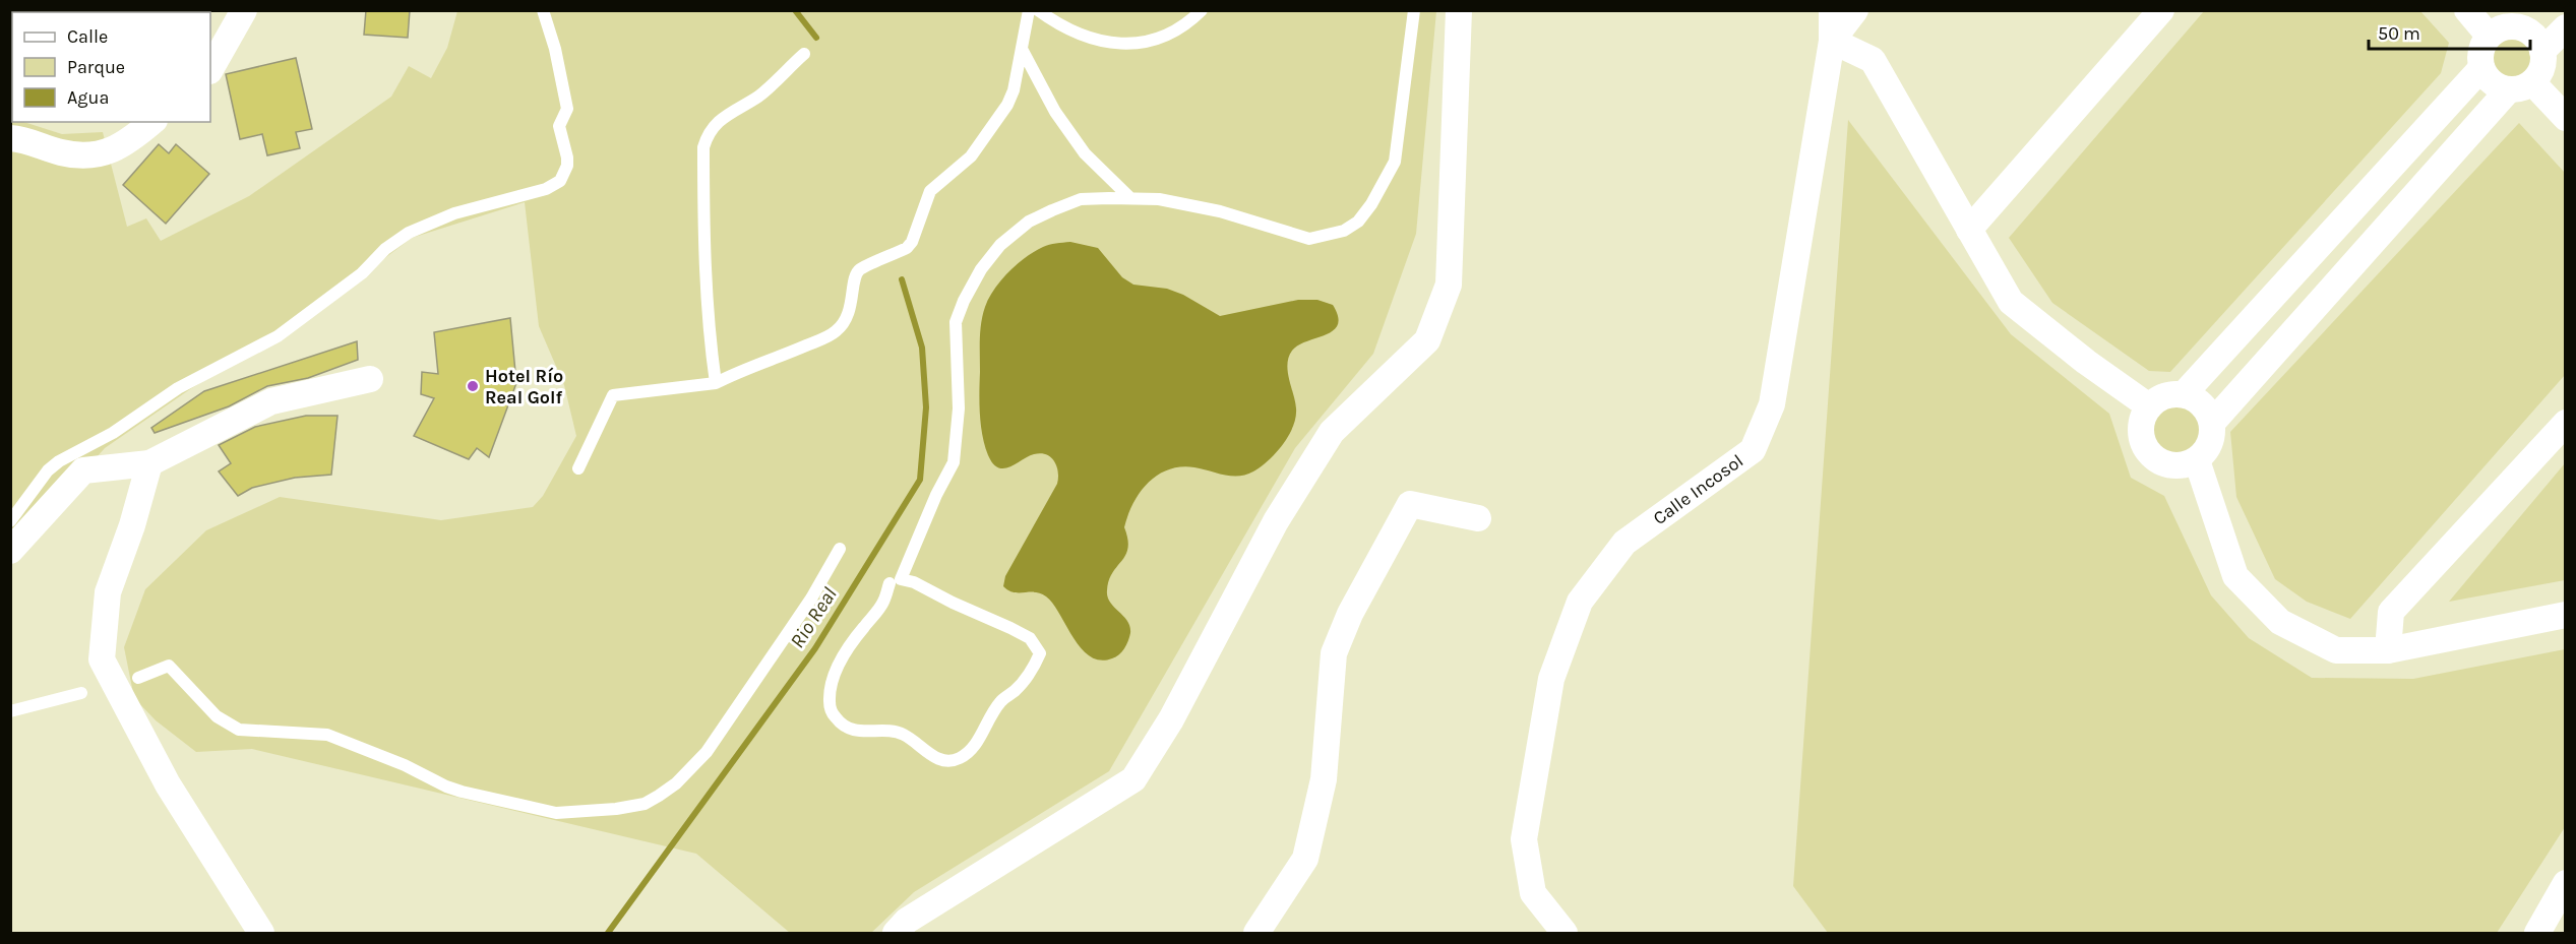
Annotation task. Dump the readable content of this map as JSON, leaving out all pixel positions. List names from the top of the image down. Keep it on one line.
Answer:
{"streets":{"street":["Calle Incosol"]},"water":["Rio Real"],"places":["Hotel Río Real Golf"],"legend":["Calle","Parque","Agua"],"scale_bar":"50 m"}
